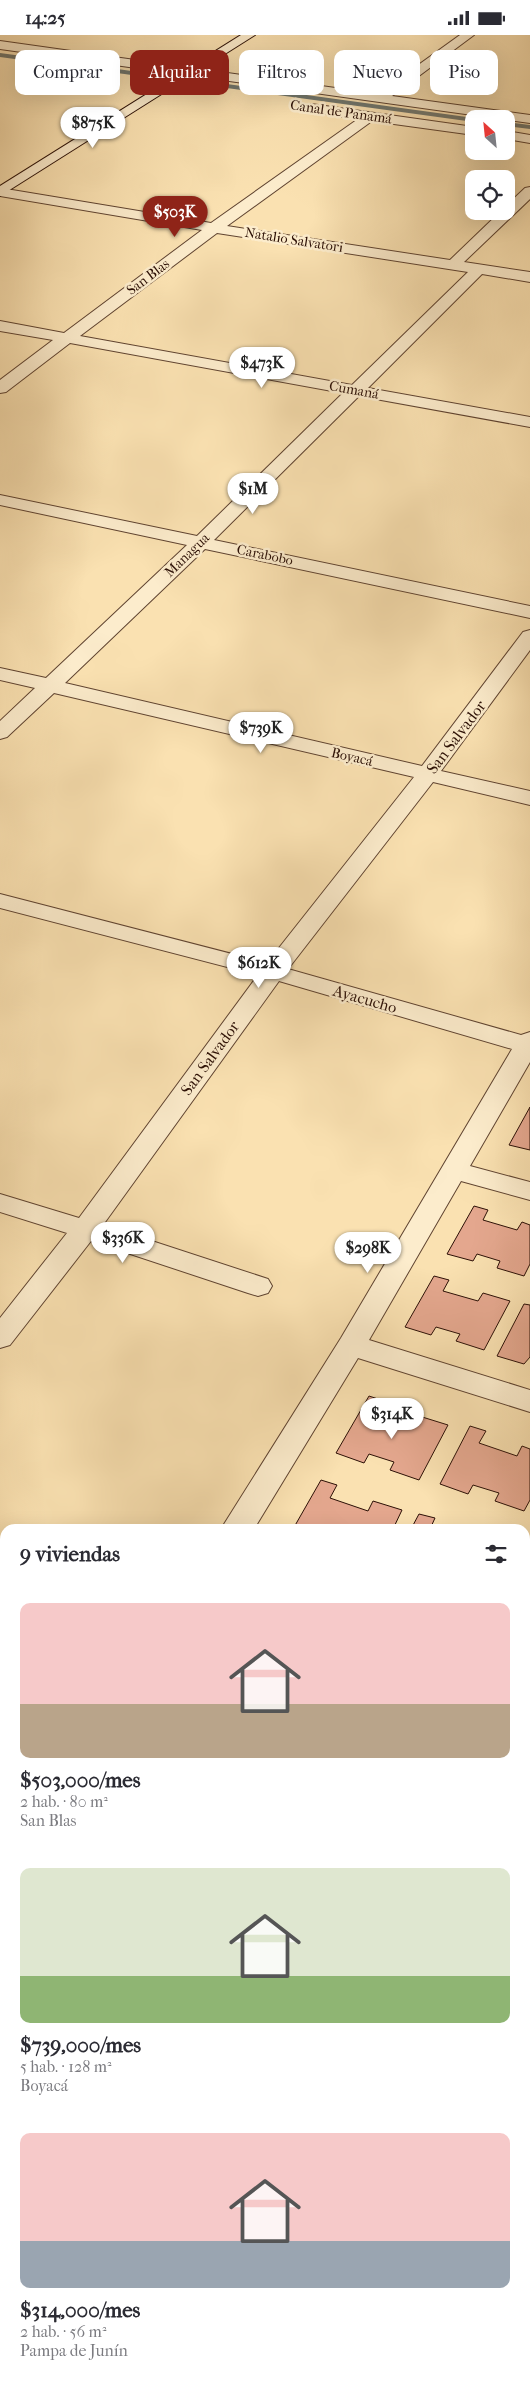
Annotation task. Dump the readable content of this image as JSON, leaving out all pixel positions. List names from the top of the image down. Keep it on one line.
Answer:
{"streets":{"street":["Canal de Panamá","Natalio Salvatori","San Blas","Cumaná","Managua","Carabobo","San Salvador","Boyacá","Ayacucho"]},"crossings":[["Canal de Panamá","San Blas"],["Natalio Salvatori","San Blas"],["Natalio Salvatori","Managua"],["San Blas","Cumaná"],["Cumaná","Managua"],["Managua","Carabobo"],["Managua","Boyacá"],["San Salvador","Boyacá"],["San Salvador","Ayacucho"]],"north":"top left","page":{"status":"14:25","chip":["Comprar","Alquilar","Filtros","Nuevo","Piso"],"price":["$875K","$503K","$473K","$1M","$739K","$612K","$336K","$298K","$314K"],"heading":"9 viviendas","list":[{"name":"$503,000/mes","note":"2 hab. · 80 m² · San Blas"},{"name":"$739,000/mes","note":"5 hab. · 128 m² · Boyacá"},{"name":"$314,000/mes","note":"2 hab. · 56 m² · Pampa de Junín"}]}}
